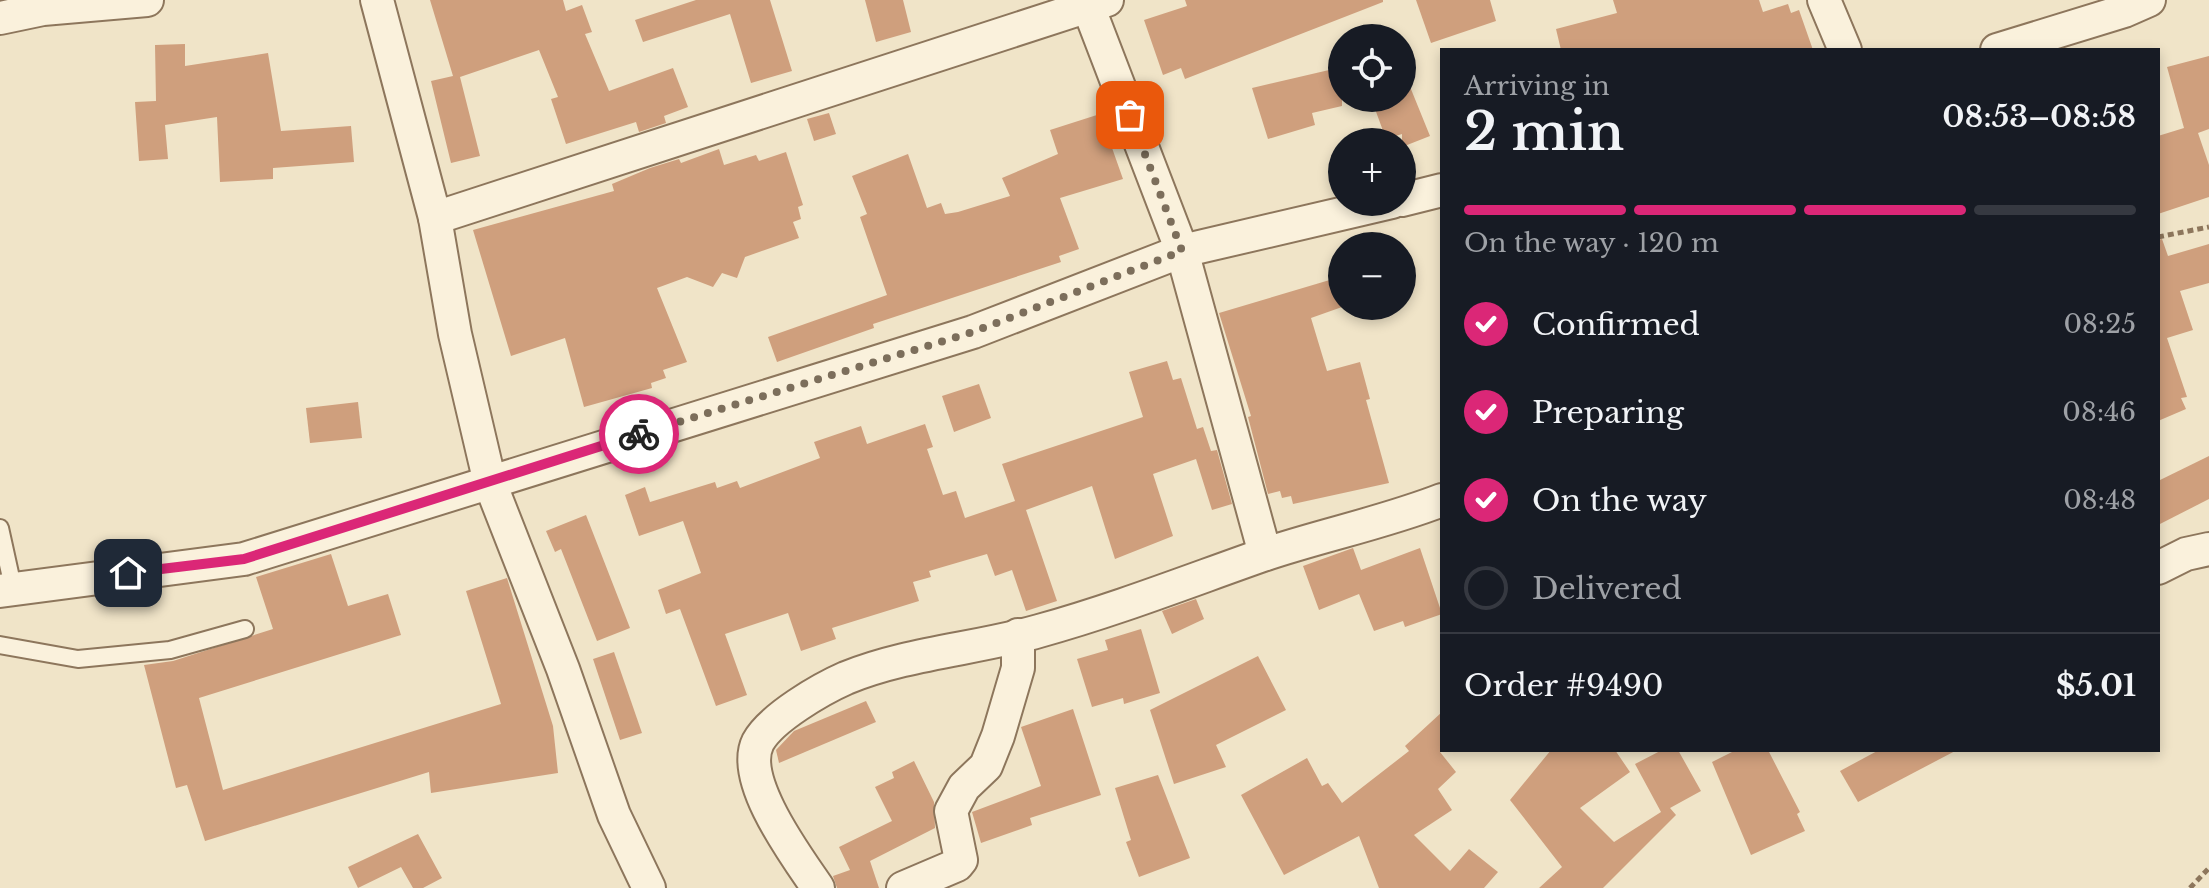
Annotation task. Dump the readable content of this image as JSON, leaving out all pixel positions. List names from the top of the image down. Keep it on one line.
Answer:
{"page":{"map_buttons":["+","−"],"heading":["2 min","Arriving in","08:53–08:58"],"panel":["Order #9490","$5.01"],"bar":"On the way · 120 m","list":[["Confirmed","08:25"],["Preparing","08:46"],["On the way","08:48"],"Delivered"]}}
